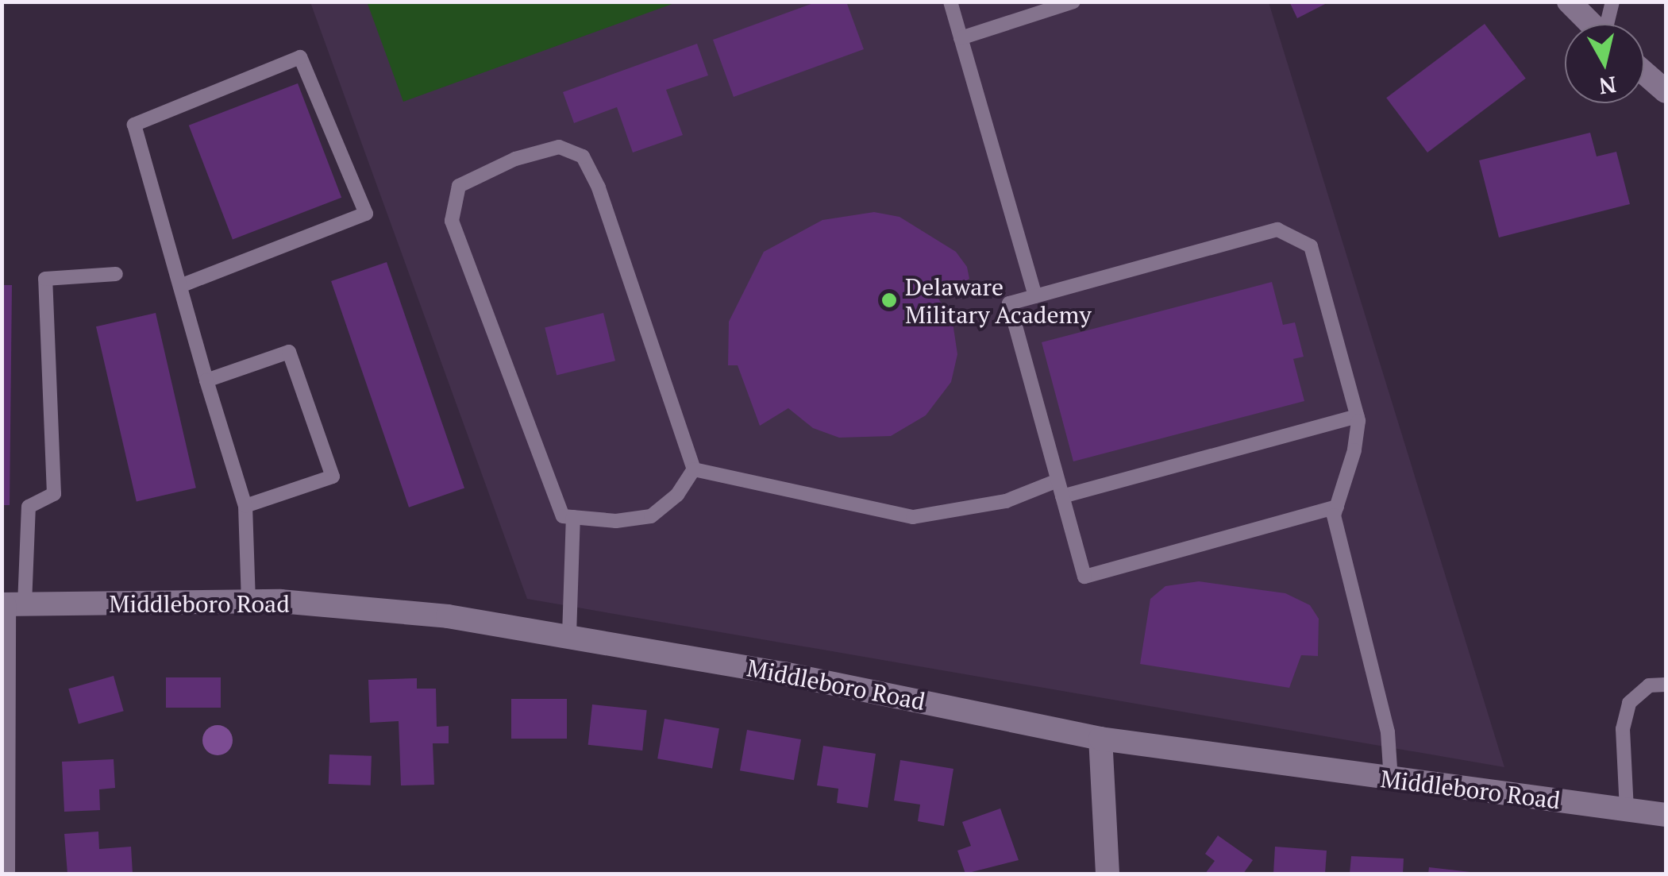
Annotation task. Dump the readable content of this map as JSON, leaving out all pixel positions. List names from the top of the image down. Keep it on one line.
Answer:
{"streets":{"street":["Middleboro Road"]},"places":["Delaware Military Academy"],"north":"bottom"}
